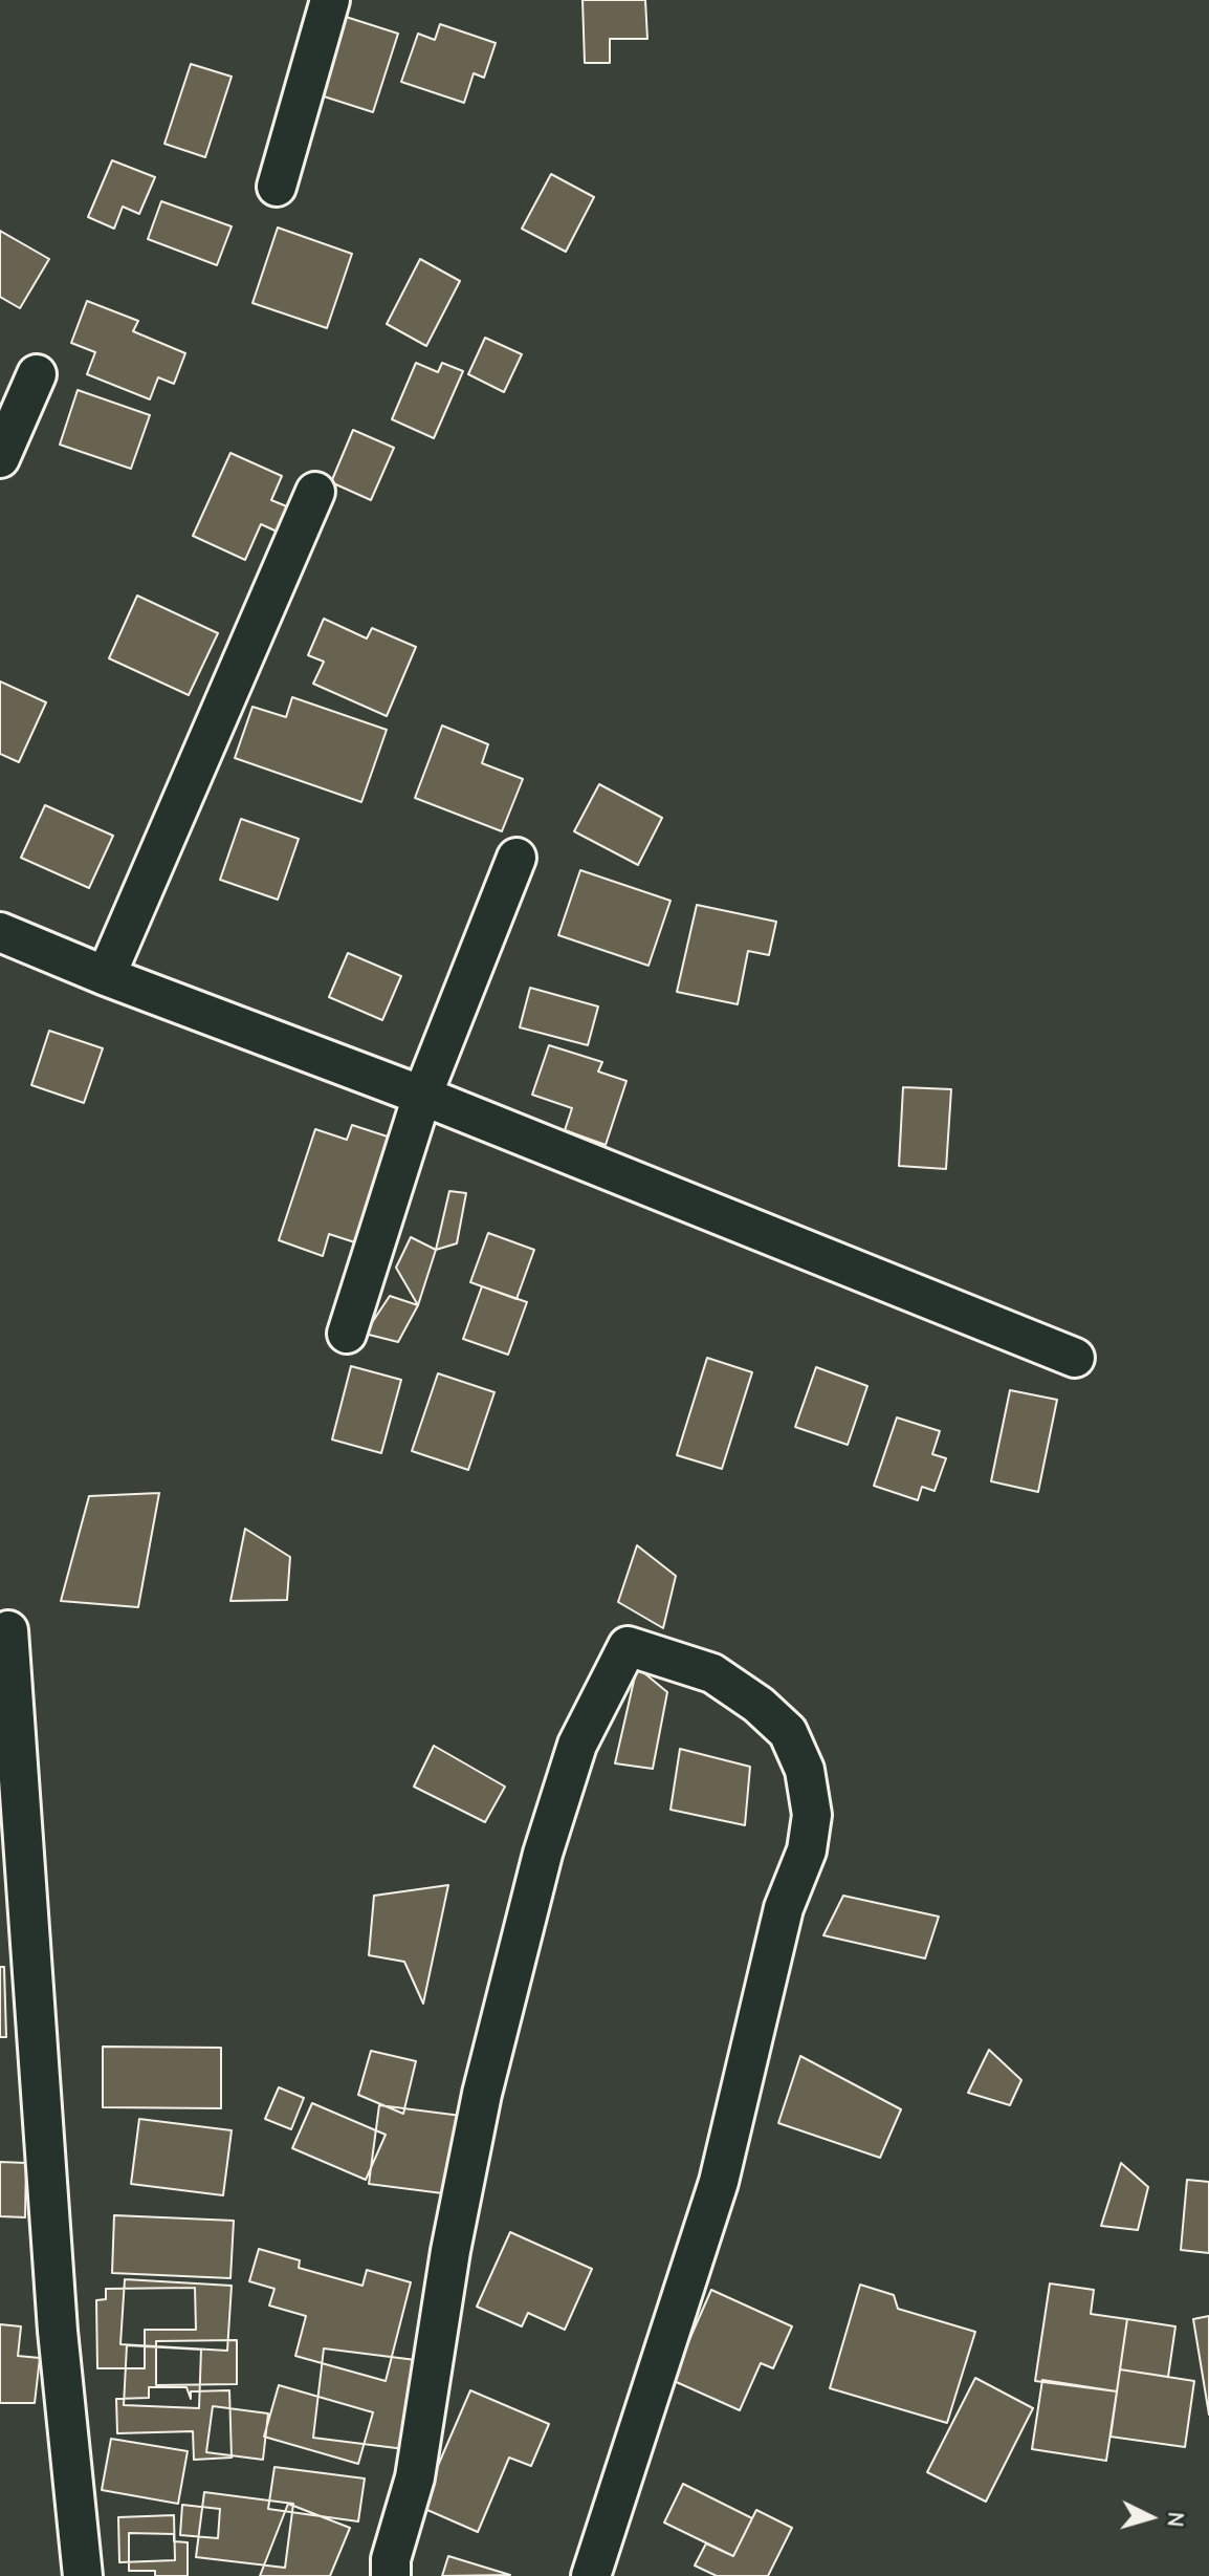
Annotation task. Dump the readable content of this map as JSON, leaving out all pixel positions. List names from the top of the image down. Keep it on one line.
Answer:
{"north":"right"}
